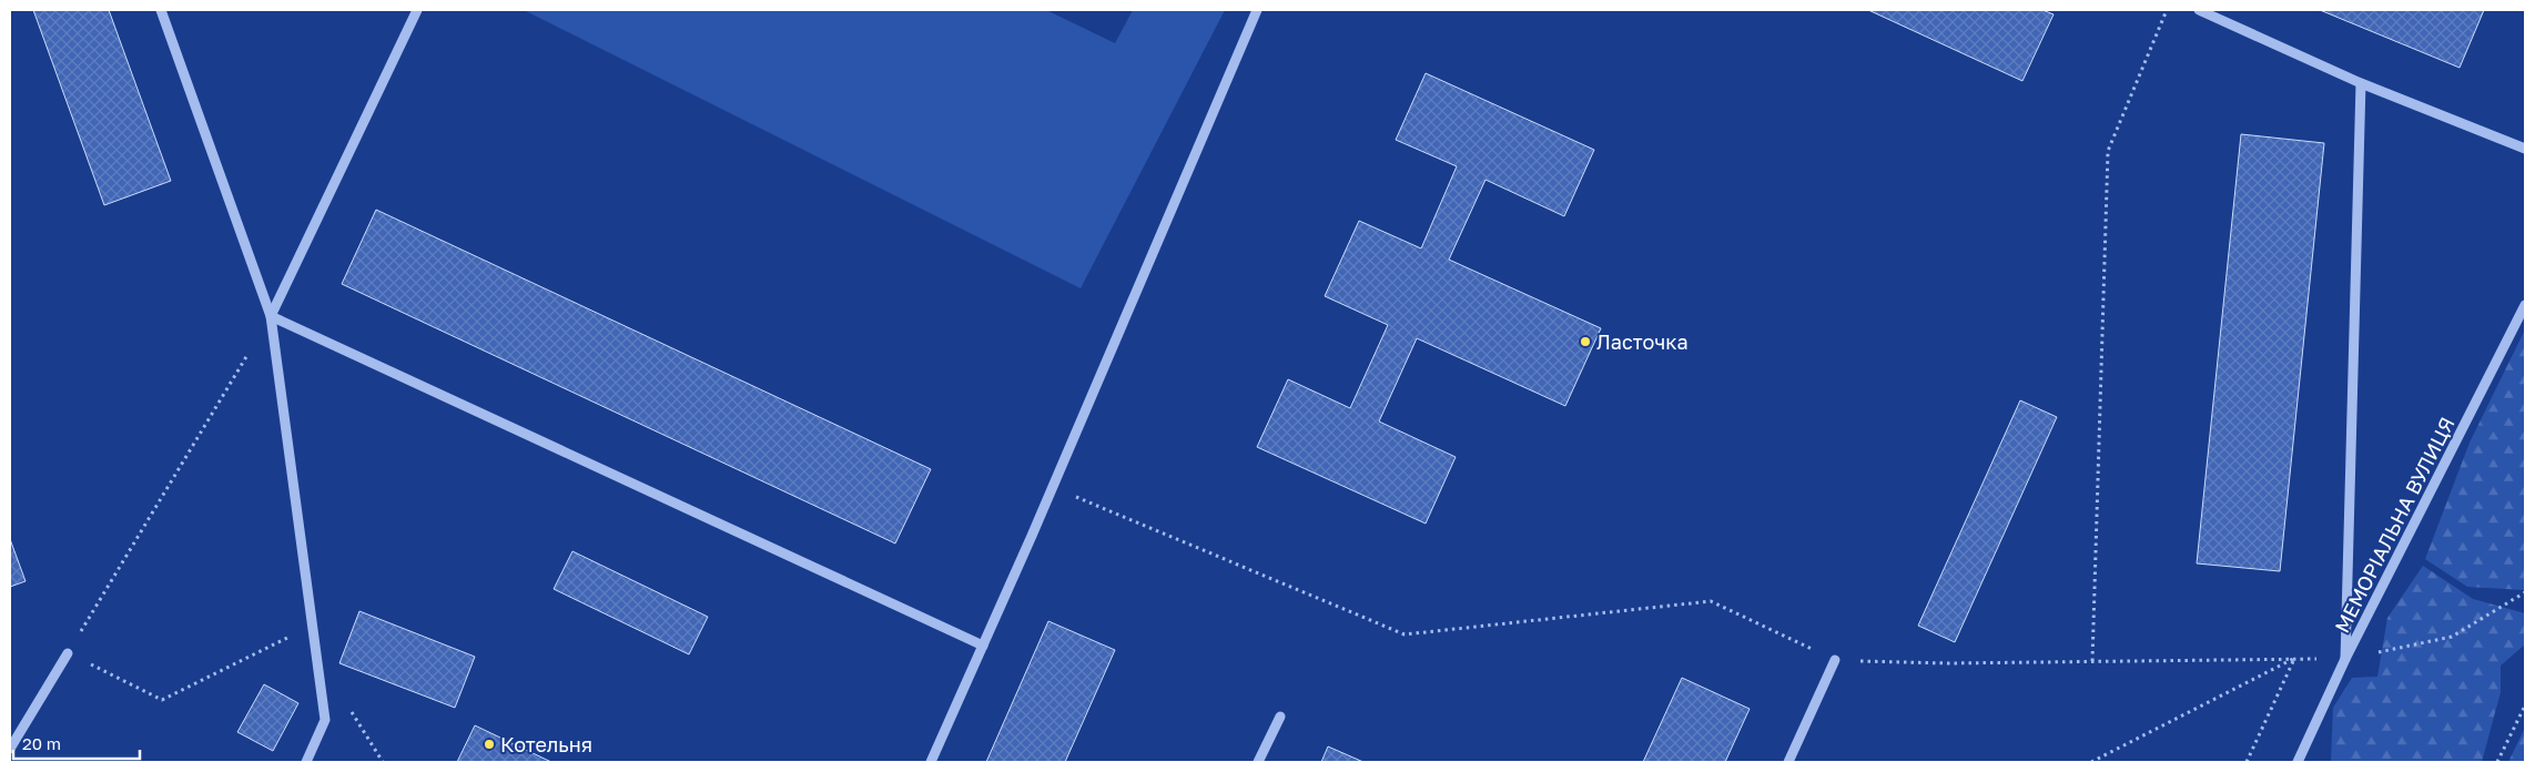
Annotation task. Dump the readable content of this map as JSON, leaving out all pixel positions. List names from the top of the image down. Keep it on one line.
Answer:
{"streets":{"street":["МЕМОРІАЛЬНА ВУЛИЦЯ"]},"places":["Ласточка","Котельня"],"scale_bar":"20 m"}
